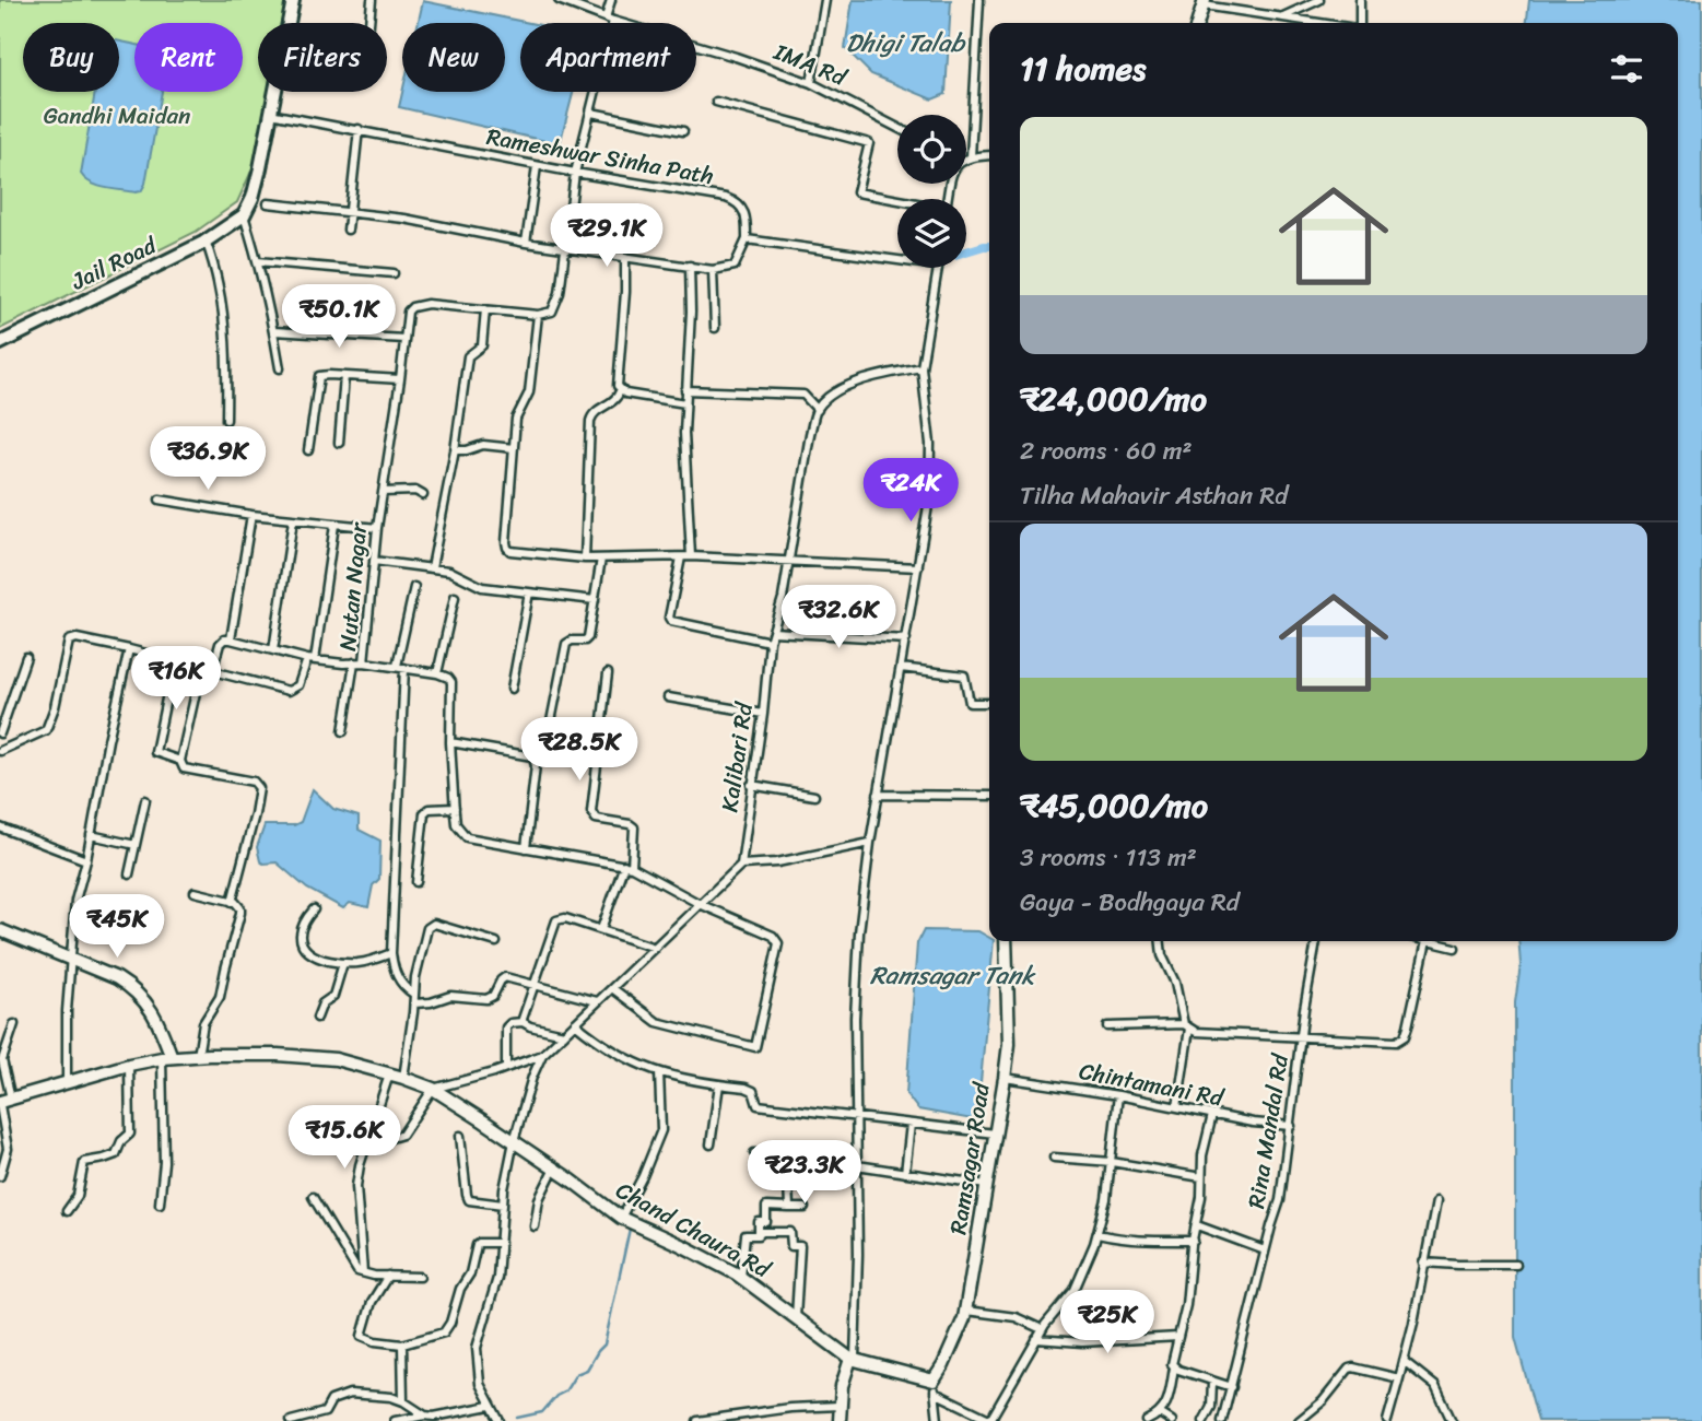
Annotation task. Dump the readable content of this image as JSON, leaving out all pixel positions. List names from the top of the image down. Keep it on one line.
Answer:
{"streets":{"main road":["Jail Road"],"street":["IMA Rd","Rameshwar Sinha Path","Nutan Nagar","Kalibari Rd","Chintamani Rd","Rina Mandal Rd","Ramsagar Road","Chand Chaura Rd"]},"crossings":[["Chintamani Rd","Rina Mandal Rd"],["Chintamani Rd","Ramsagar Road"]],"water":["Dhigi Talab","Ramsagar Tank"],"parks":["Gandhi Maidan"],"page":{"chip":["Buy","Rent","Filters","New","Apartment"],"heading":"11 homes","list":[{"name":"₹24,000/mo","note":"2 rooms · 60 m² · Tilha Mahavir Asthan Rd"},{"name":"₹45,000/mo","note":"3 rooms · 113 m² · Gaya - Bodhgaya Rd"}],"price":["₹29.1K","₹50.1K","₹36.9K","₹24K","₹32.6K","₹16K","₹28.5K","₹45K","₹15.6K","₹23.3K","₹25K"]}}
